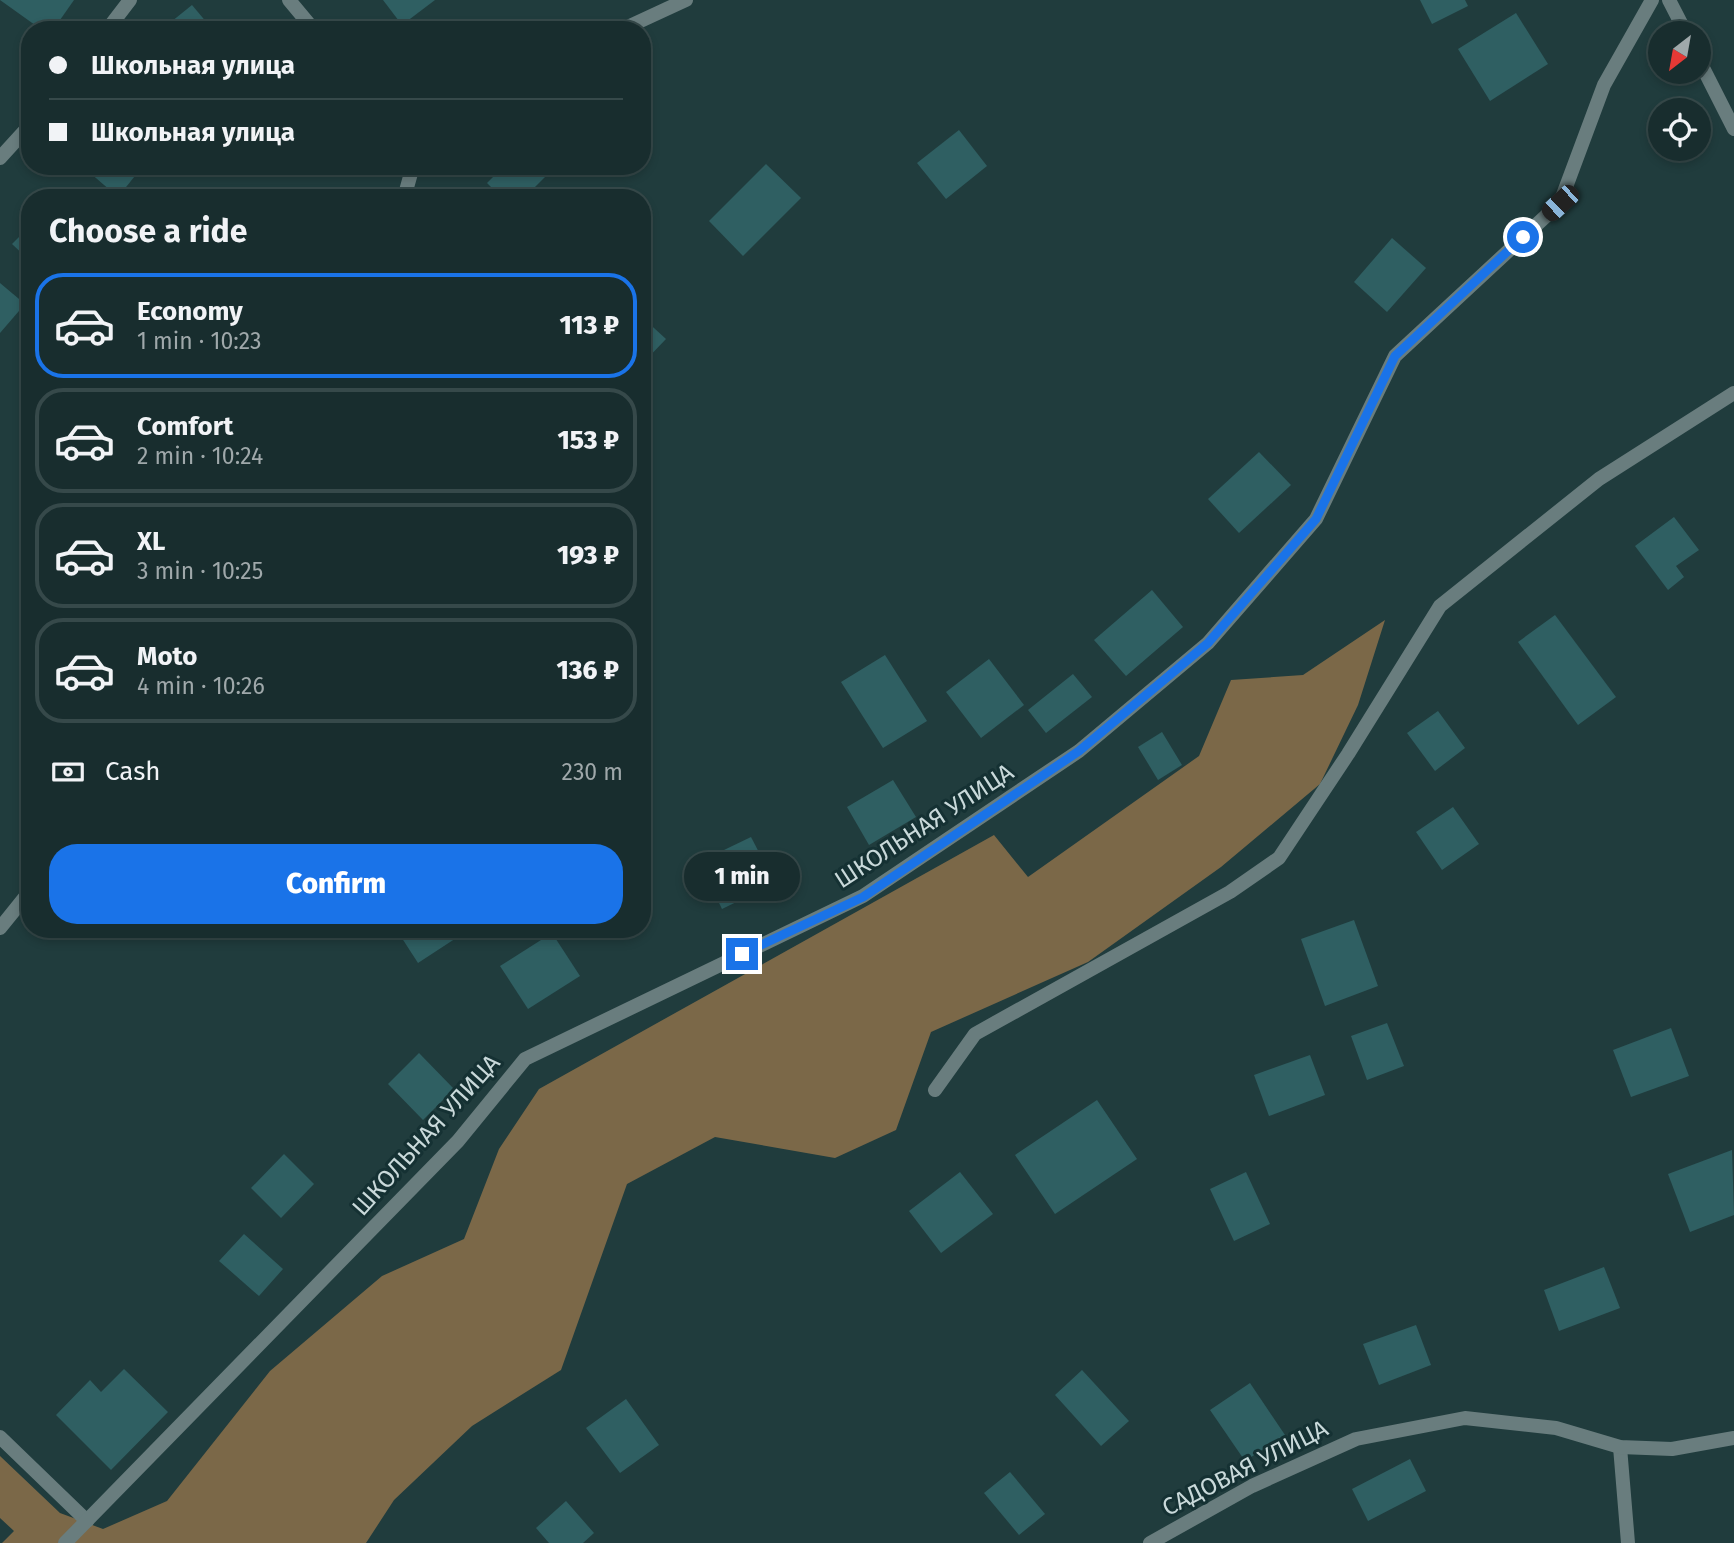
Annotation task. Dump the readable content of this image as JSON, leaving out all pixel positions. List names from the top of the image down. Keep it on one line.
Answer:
{"streets":{"street":["ШКОЛЬНАЯ УЛИЦА","САДОВАЯ УЛИЦА"]},"north":"bottom left","page":{"banner":["Школьная улица","Школьная улица"],"heading":"Choose a ride","list":[{"name":"Economy","note":"1 min · 10:23","value":"113 ₽"},{"name":"Comfort","note":"2 min · 10:24","value":"153 ₽"},{"name":"XL","note":"3 min · 10:25","value":"193 ₽"},{"name":"Moto","note":"4 min · 10:26","value":"136 ₽"}],"pay":["Cash","230 m"],"buttons":"Confirm","bubble":"1 min"}}
